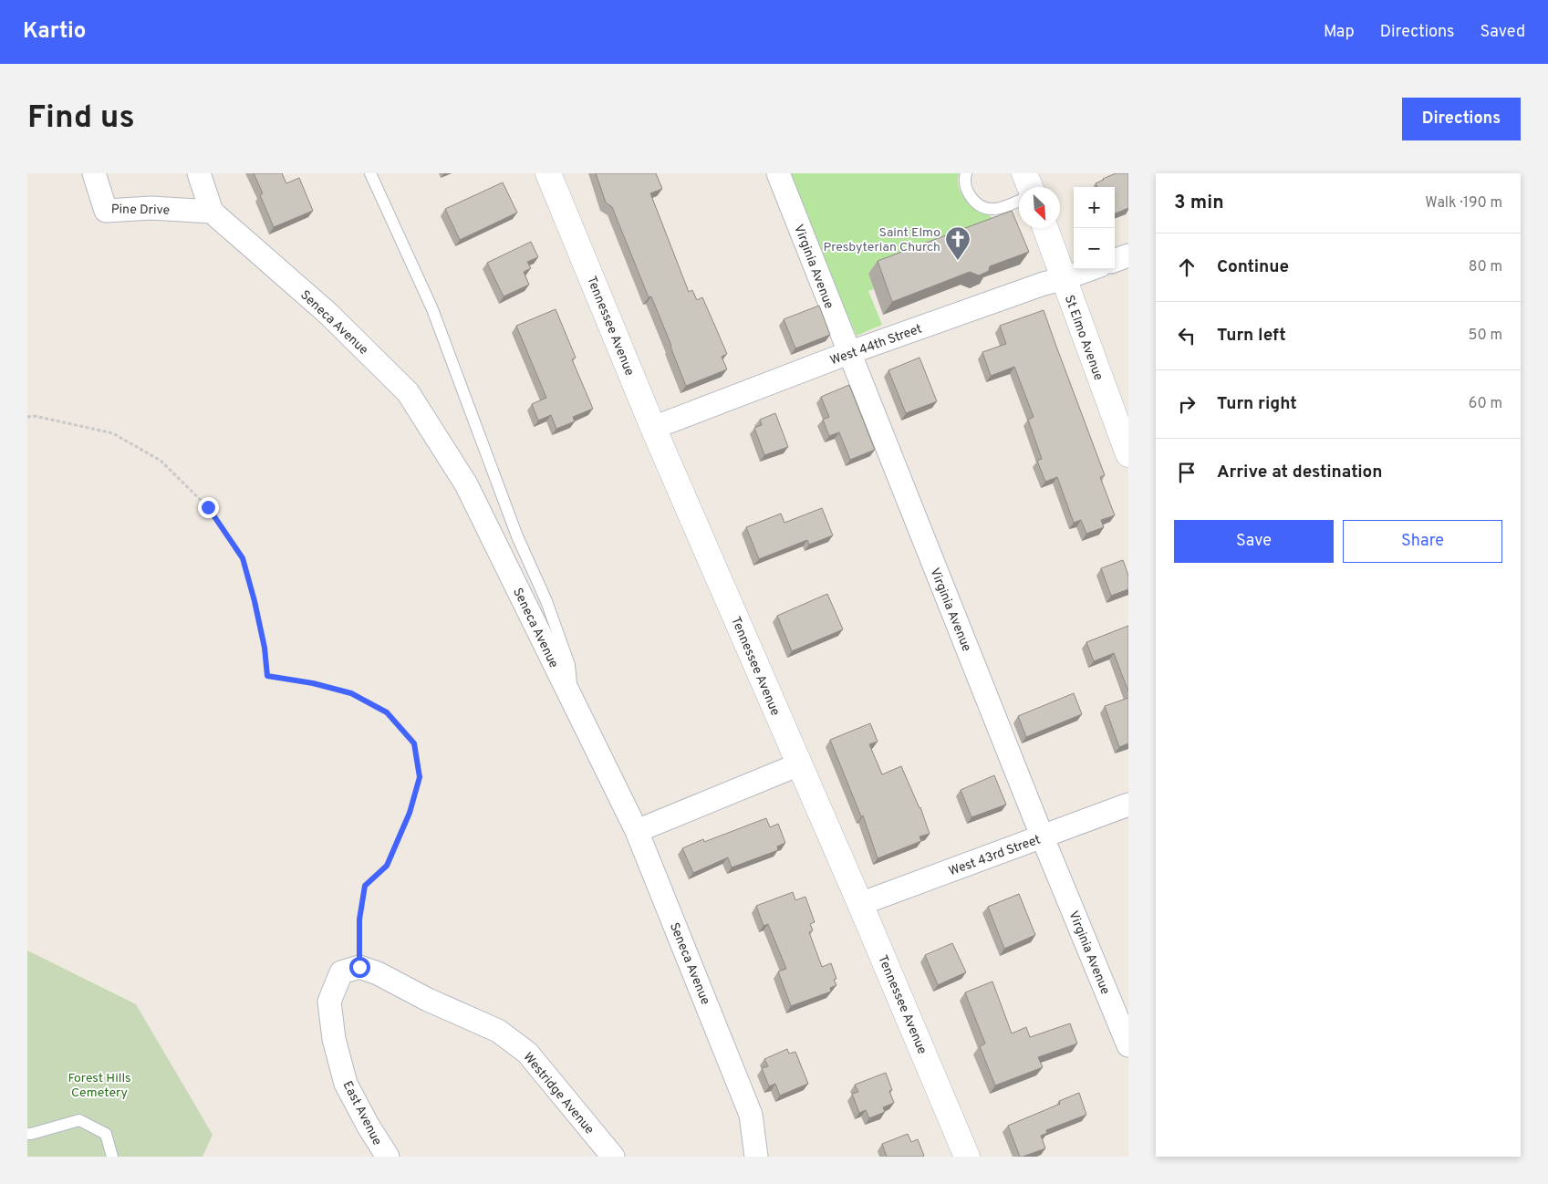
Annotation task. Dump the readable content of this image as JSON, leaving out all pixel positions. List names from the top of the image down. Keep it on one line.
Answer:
{"streets":{"street":["Pine Drive","Virginia Avenue","Seneca Avenue","Tennessee Avenue","St Elmo Avenue","West 44th Street","West 43rd Street","Westridge Avenue","East Avenue"]},"crossings":[["Pine Drive","Seneca Avenue"],["Virginia Avenue","West 44th Street"],["Virginia Avenue","West 43rd Street"],["Tennessee Avenue","West 44th Street"],["Tennessee Avenue","West 43rd Street"],["St Elmo Avenue","West 44th Street"],["Westridge Avenue","East Avenue"]],"parks":["Forest Hills Cemetery"],"places":{"church":["Saint Elmo Presbyterian Church"]},"north":"bottom right","page":{"header":"Kartio","nav":["Map","Directions","Saved"],"buttons":["Directions",["Save","Share"]],"title":"Find us","heading":["3 min","Walk · 190 m"],"map_buttons":["+","−"],"list":[["Continue","80 m"],["Turn left","50 m"],["Turn right","60 m"],"Arrive at destination"]}}
